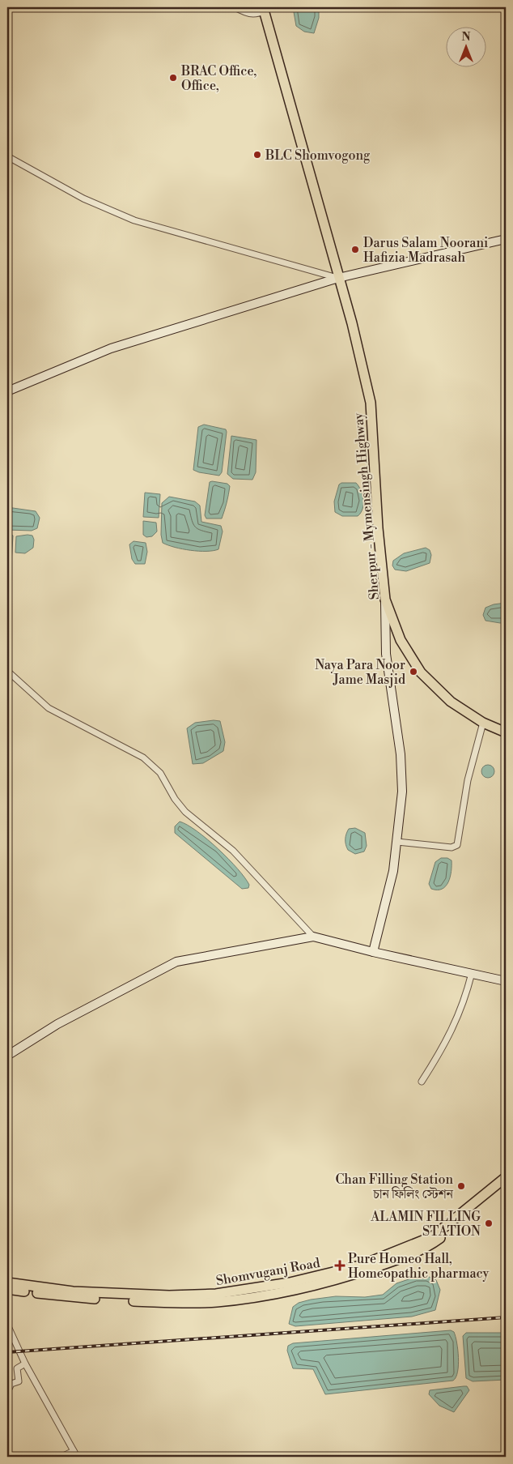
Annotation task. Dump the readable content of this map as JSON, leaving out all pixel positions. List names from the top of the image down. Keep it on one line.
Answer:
{"streets":{"main road":["Sherpur - Mymensingh Highway","Shomvuganj Road"]},"places":{"other":["BRAC Office, Office,","BLC Shomvogong","Darus Salam Noorani Hafizia Madrasah","Naya Para Noor Jame Masjid","Chan Filling Station চান ফিলিং স্টেশন","ALAMIN FILLING STATION"],"health":["Pure Homeo Hall, Homeopathic pharmacy"]},"north":"top"}
